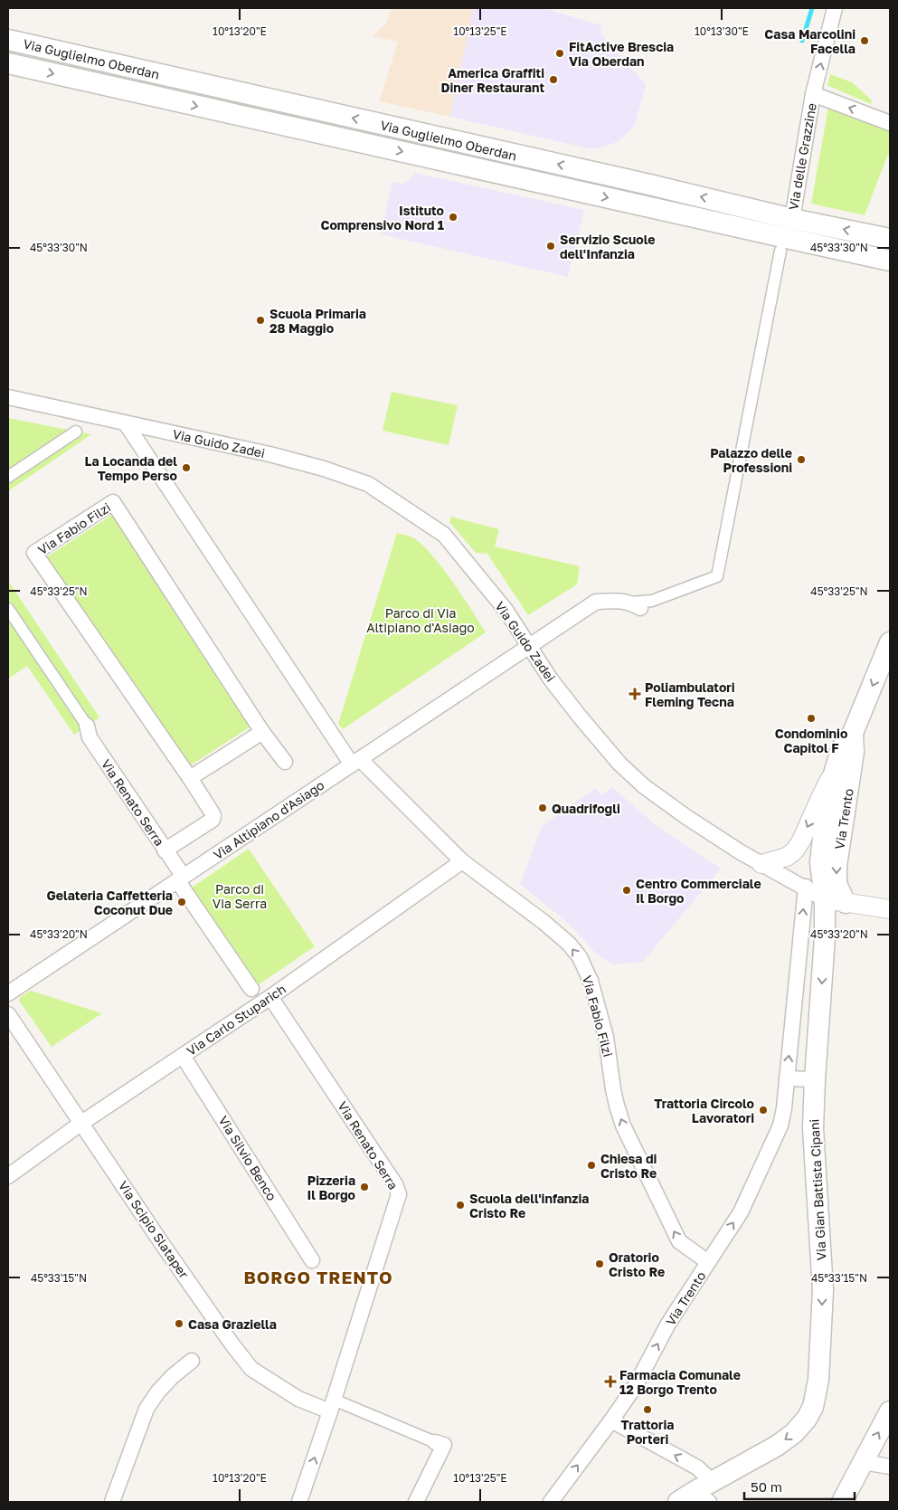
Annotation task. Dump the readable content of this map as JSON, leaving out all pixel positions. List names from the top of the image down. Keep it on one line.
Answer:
{"streets":{"main road":["Via Guglielmo Oberdan","Via Trento","Via Gian Battista Cipani"],"street":["Via delle Grazzine","Via Guido Zadei","Via Fabio Filzi","Via Renato Serra","Via Altipiano d'Asiago","Via Carlo Stuparich","Via Silvio Benco","Via Scipio Slataper"]},"crossings":[["Via Guglielmo Oberdan","Via delle Grazzine"],["Via Guido Zadei","Via Fabio Filzi"],["Via Guido Zadei","Via Trento"],["Via Guido Zadei","Via Altipiano d'Asiago"],["Via Guido Zadei","Via Gian Battista Cipani"],["Via Fabio Filzi","Via Renato Serra"],["Via Fabio Filzi","Via Trento"],["Via Fabio Filzi","Via Altipiano d'Asiago"],["Via Fabio Filzi","Via Carlo Stuparich"],["Via Renato Serra","Via Altipiano d'Asiago"],["Via Renato Serra","Via Carlo Stuparich"],["Via Renato Serra","Via Scipio Slataper"],["Via Trento","Via Gian Battista Cipani"],["Via Carlo Stuparich","Via Silvio Benco"],["Via Carlo Stuparich","Via Scipio Slataper"]],"one_way":["Via Gian Battista Cipani"],"districts":["BORGO TRENTO"],"parks":["Parco di Via Altipiano d'Asiago","Parco di Via Serra"],"places":{"other":["Casa Marcolini Facella","FitActive Brescia Via Oberdan","America Graffiti Diner Restaurant","Istituto Comprensivo Nord 1","Servizio Scuole dell'Infanzia","Scuola Primaria 28 Maggio","Palazzo delle Professioni","La Locanda del Tempo Perso","Condominio Capitol F","Quadrifogli","Centro Commerciale Il Borgo","Gelateria Caffetteria Coconut Due","Trattoria Circolo Lavoratori","Chiesa di Cristo Re","Pizzeria Il Borgo","Scuola dell'infanzia Cristo Re","Oratorio Cristo Re","Casa Graziella","Trattoria Porteri"],"health":["Poliambulatori Fleming Tecna","Farmacia Comunale 12 Borgo Trento"]},"scale_bar":"50 m","coordinates":["10°13'20\"E","10°13'25\"E","10°13'30\"E","45°33'30\"N","45°33'25\"N","45°33'20\"N","45°33'15\"N"]}
